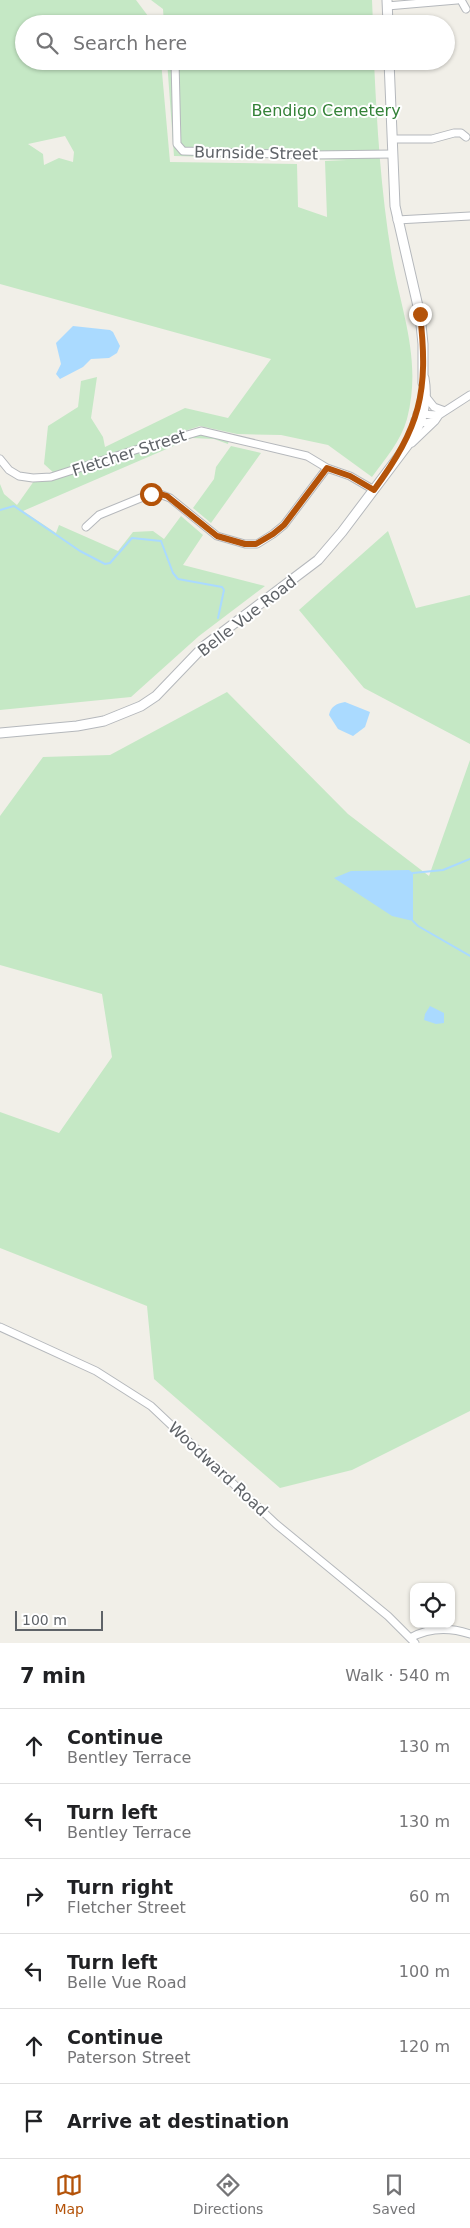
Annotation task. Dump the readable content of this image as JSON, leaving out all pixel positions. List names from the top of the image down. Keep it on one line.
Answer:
{"streets":{"street":["Burnside Street","Fletcher Street","Belle Vue Road","Woodward Road"]},"crossings":[["Fletcher Street","Belle Vue Road"]],"parks":["Bendigo Cemetery"],"scale_bar":"100 m","page":{"search":"Search here","scale":"100 m","heading":["7 min","Walk · 540 m"],"list":[["Continue","Bentley Terrace","130 m"],["Turn left","Bentley Terrace","130 m"],["Turn right","Fletcher Street","60 m"],["Turn left","Belle Vue Road","100 m"],["Continue","Paterson Street","120 m"],"Arrive at destination"],"nav":["Map","Directions","Saved"]}}
